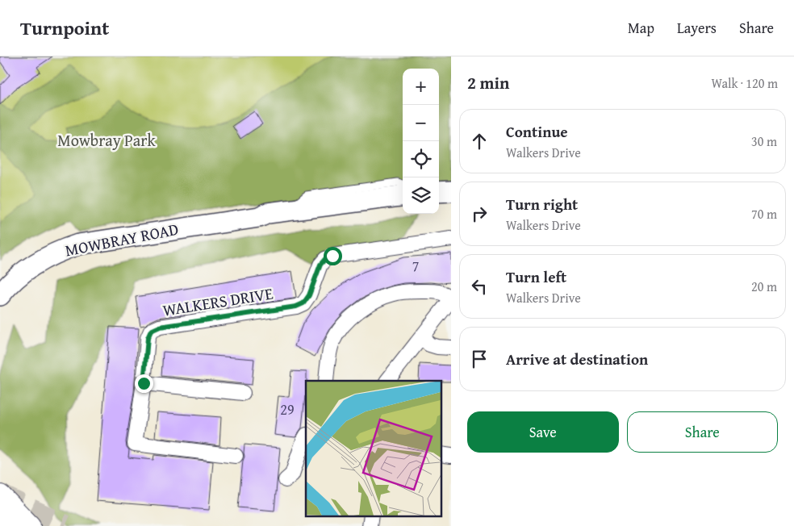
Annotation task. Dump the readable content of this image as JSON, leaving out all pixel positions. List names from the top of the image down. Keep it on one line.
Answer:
{"streets":{"main road":["MOWBRAY ROAD"],"street":["WALKERS DRIVE"]},"parks":["Mowbray Park"],"house_numbers":["7","29"],"page":{"header":"Turnpoint","nav":["Map","Layers","Share"],"heading":["2 min","Walk · 120 m"],"map_buttons":["+","−"],"list":[["Continue","Walkers Drive","30 m"],["Turn right","Walkers Drive","70 m"],["Turn left","Walkers Drive","20 m"],"Arrive at destination"],"buttons":["Save","Share"]}}
